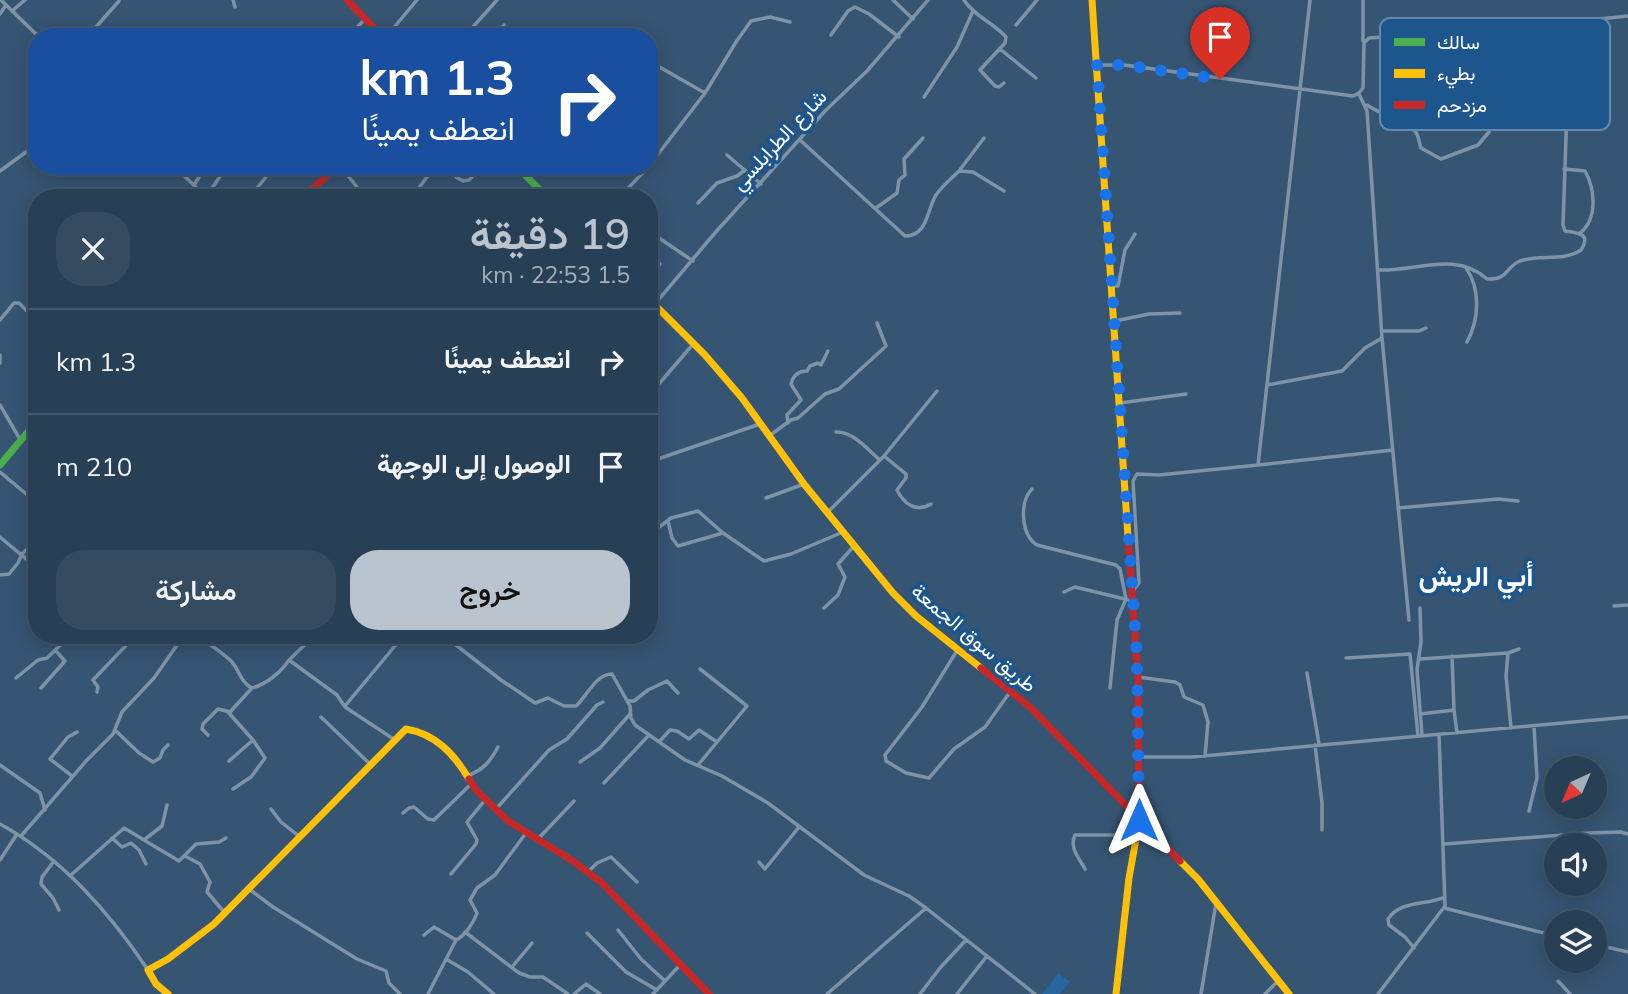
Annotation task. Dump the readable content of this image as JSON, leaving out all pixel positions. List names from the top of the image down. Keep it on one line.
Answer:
{"streets":{"main road":["طريق سوق الجمعة"],"street":["شارع الطرابلسي"]},"districts":["أبي الريش"],"legend":["سالك","بطيء","مزدحم"],"north":"bottom left","page":{"turn":["1.3 km","انعطف يمينًا"],"heading":["19 دقيقة","1.5 km · 22:53"],"list":[{"name":"انعطف يمينًا","value":"1.3 km"},{"name":"الوصول إلى الوجهة","value":"210 m"}],"buttons":["خروج","مشاركة"]}}
